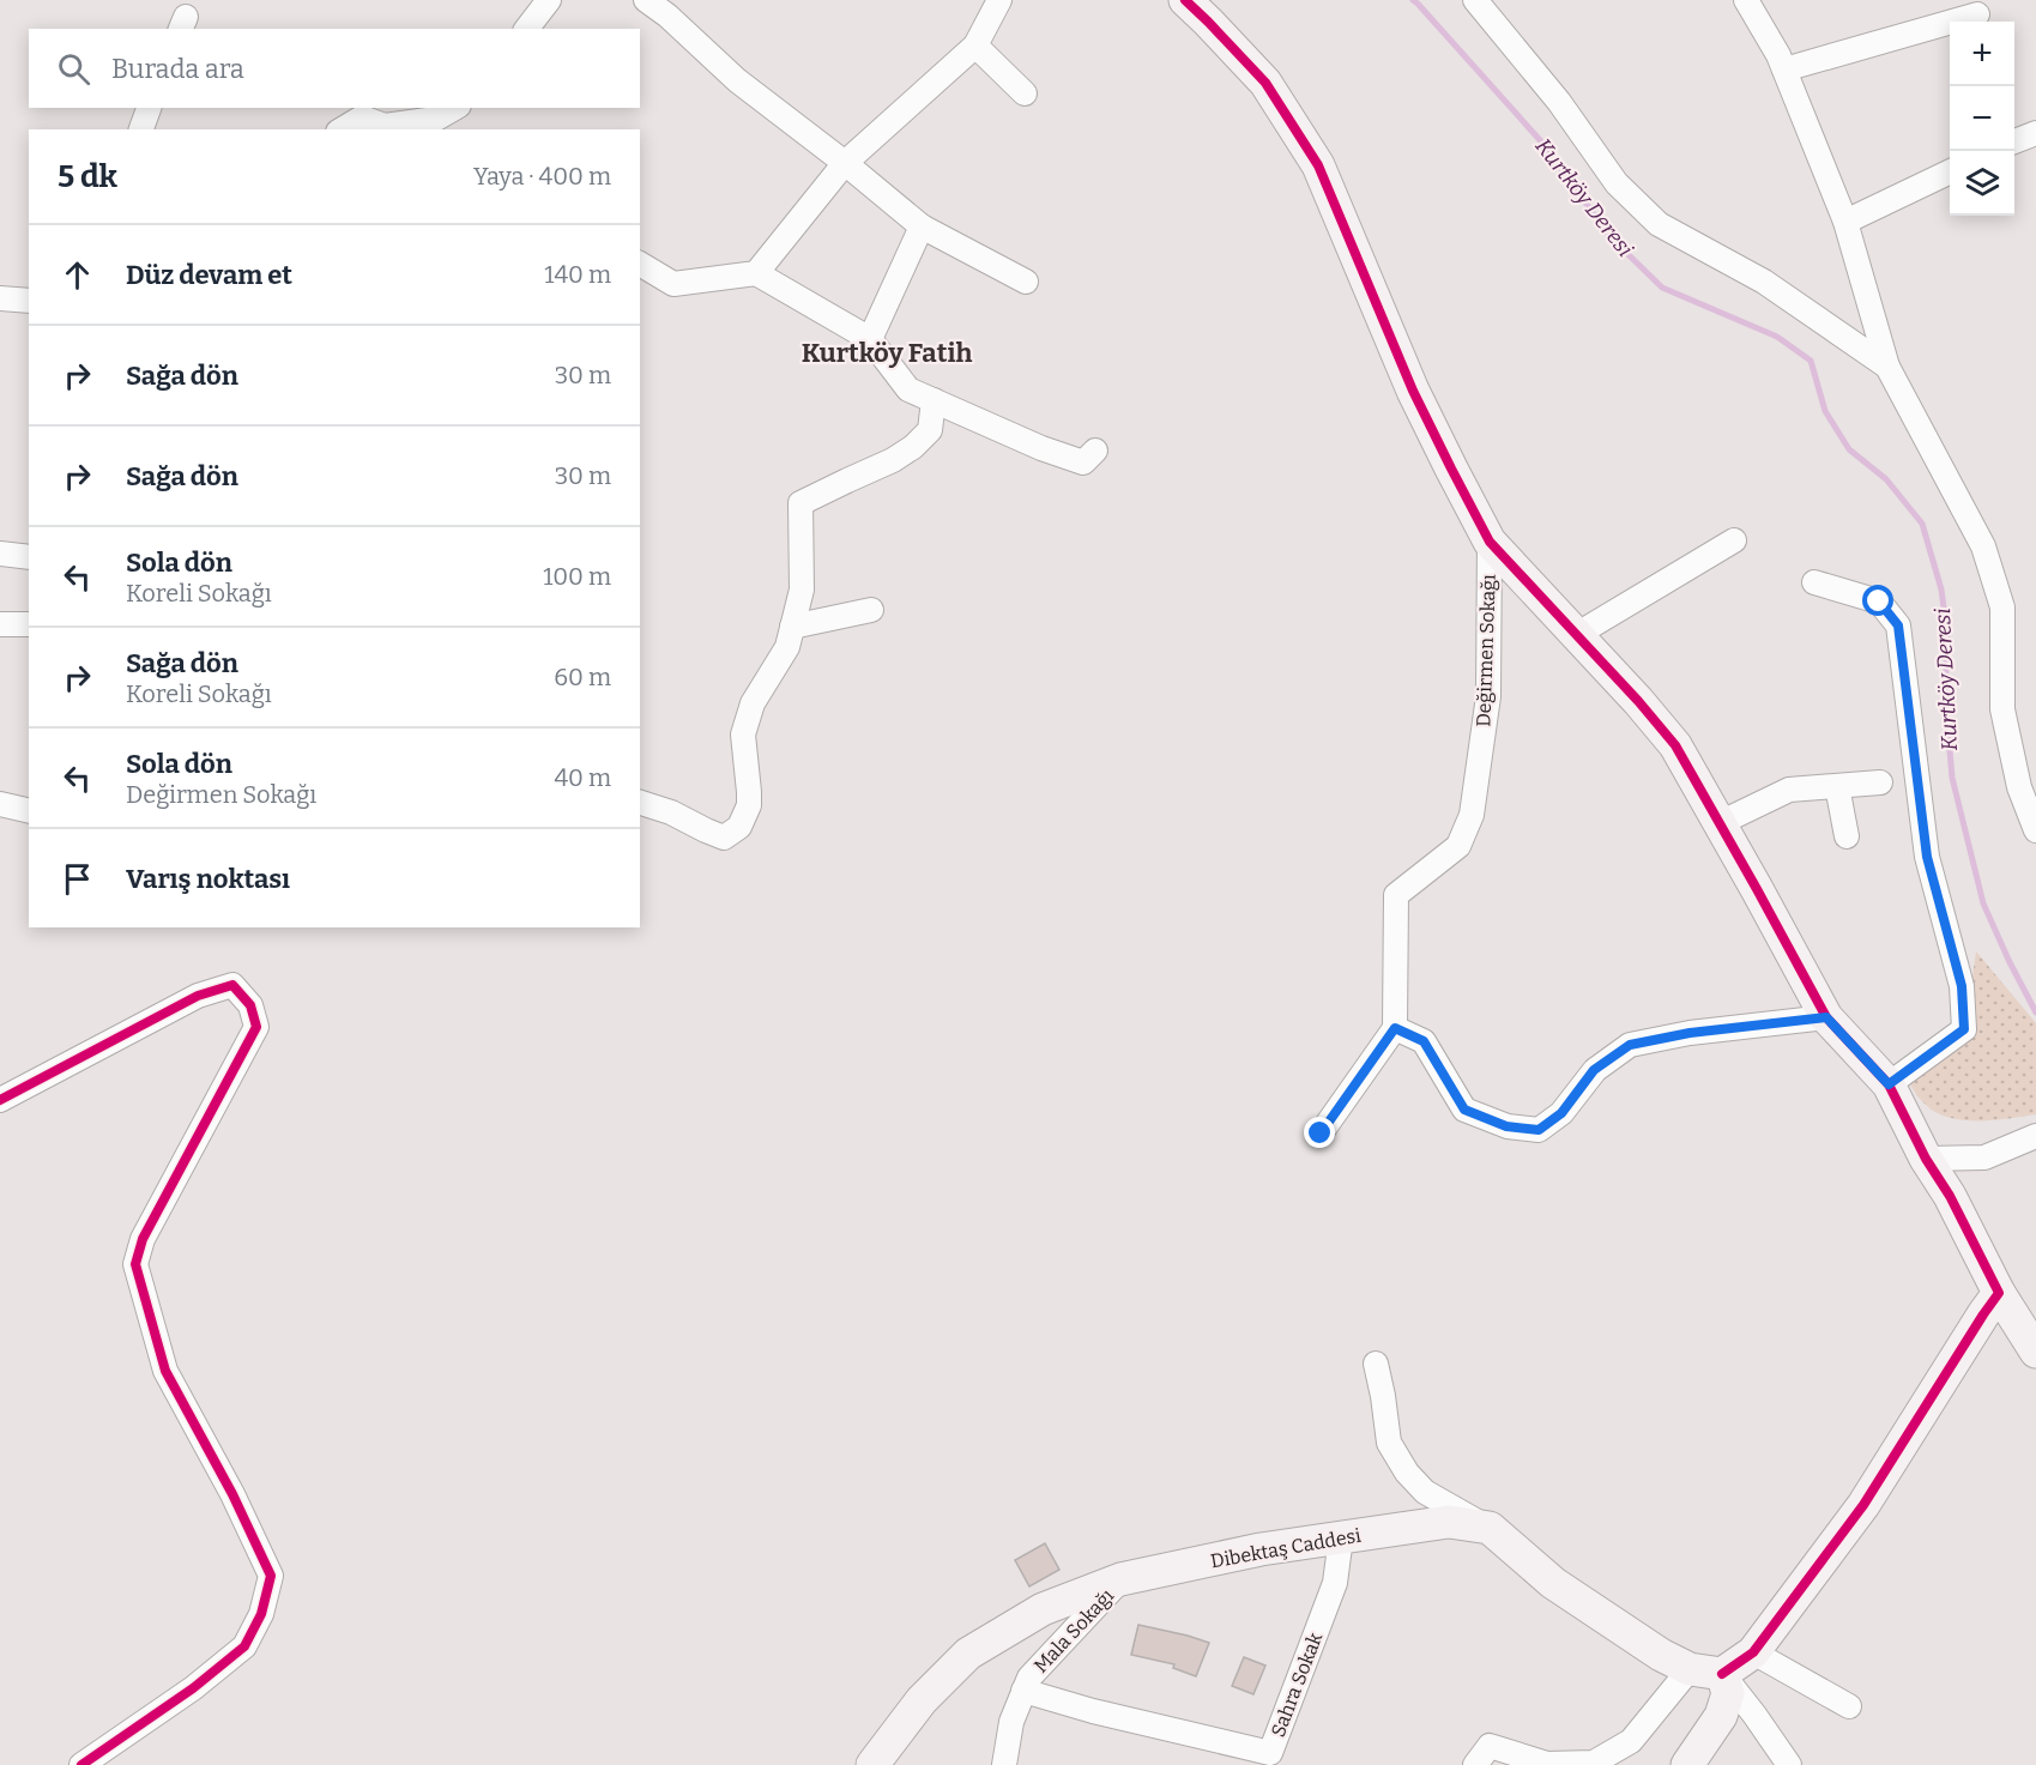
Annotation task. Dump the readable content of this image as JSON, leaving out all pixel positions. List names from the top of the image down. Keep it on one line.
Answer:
{"streets":{"street":["Değirmen Sokağı","Dibektaş Caddesi","Mala Sokağı","Sahra Sokak"]},"crossings":[["Dibektaş Caddesi","Mala Sokağı"],["Dibektaş Caddesi","Sahra Sokak"],["Mala Sokağı","Sahra Sokak"]],"districts":["Kurtköy Fatih"],"water":["Kurtköy Deresi"],"page":{"map_buttons":["+","−"],"search":"Burada ara","heading":["5 dk","Yaya · 400 m"],"list":[["Düz devam et","140 m"],["Sağa dön","30 m"],["Sağa dön","30 m"],["Sola dön","Koreli Sokağı","100 m"],["Sağa dön","Koreli Sokağı","60 m"],["Sola dön","Değirmen Sokağı","40 m"],"Varış noktası"]}}
